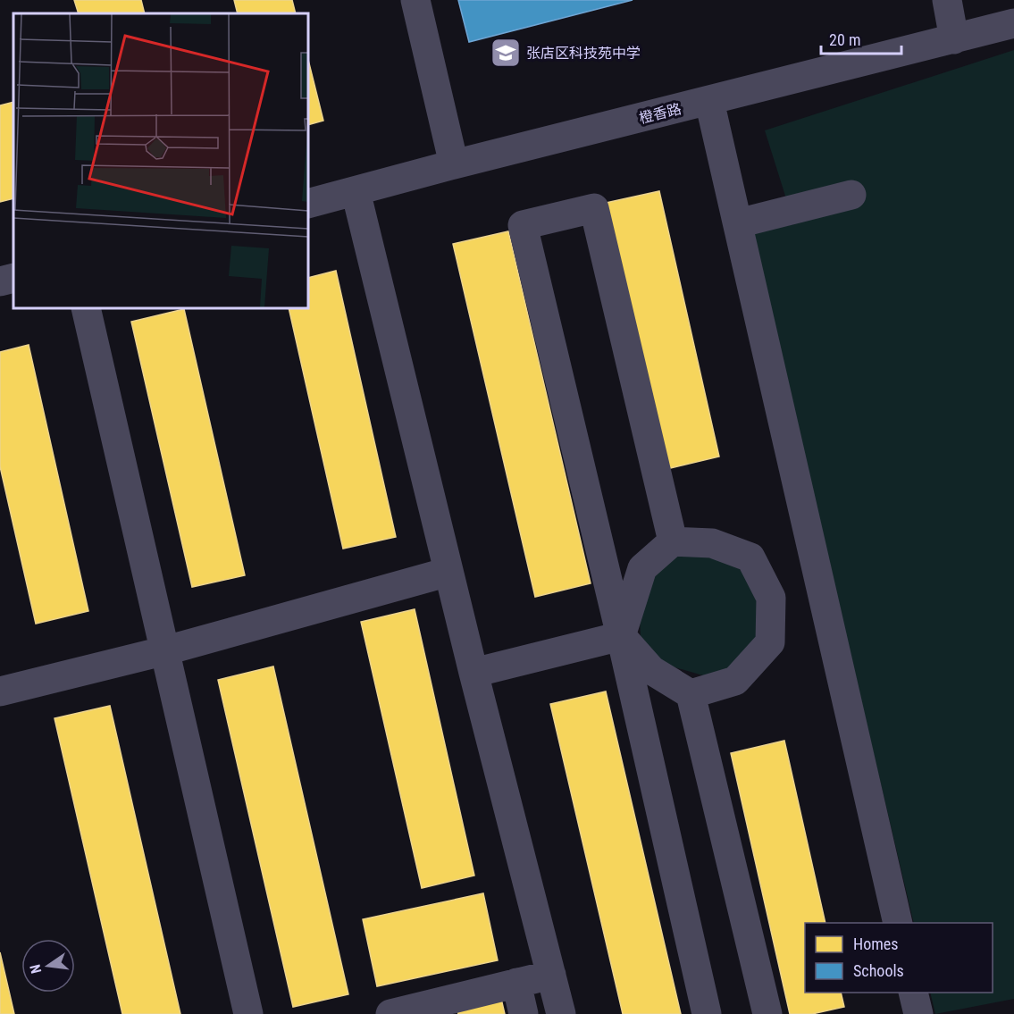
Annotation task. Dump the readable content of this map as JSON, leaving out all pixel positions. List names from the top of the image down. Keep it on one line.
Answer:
{"streets":{"street":["橙香路"]},"places":{"school or university":["张店区科技苑中学"]},"legend":["Homes","Schools"],"scale_bar":"20 m","north":"left"}
